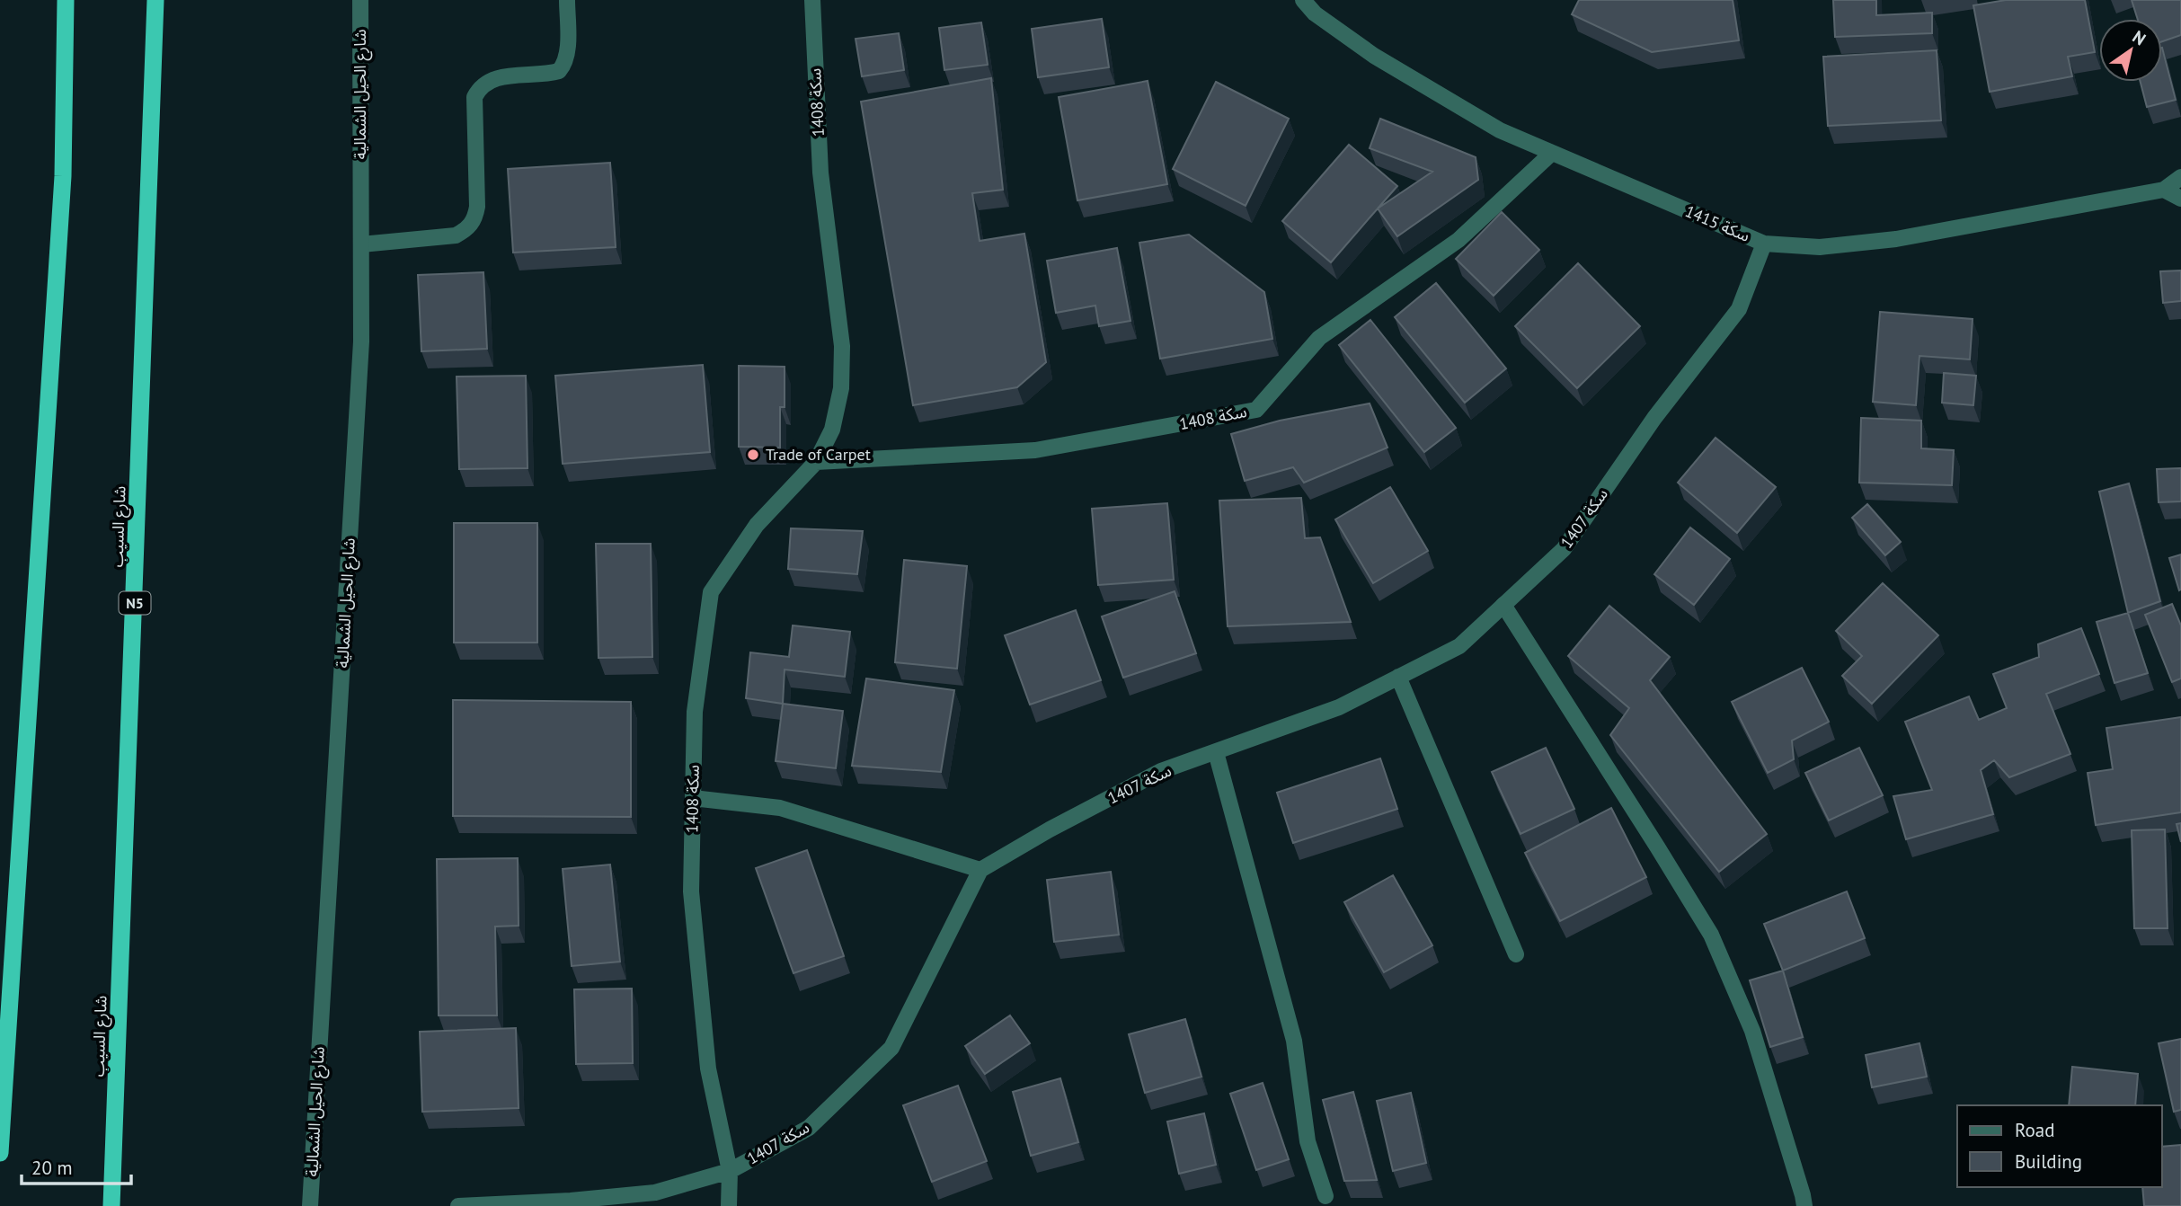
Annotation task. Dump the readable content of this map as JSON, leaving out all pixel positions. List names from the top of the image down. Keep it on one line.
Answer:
{"streets":{"highway":["شارع السيب","N5"],"street":["شارع الحيل الشمالية","سكة 1408","سكة 1415","سكة 1407"]},"crossings":[["سكة 1408","سكة 1415"],["سكة 1408","سكة 1407"],["سكة 1415","سكة 1407"]],"places":["Trade of Carpet"],"legend":["Road","Building"],"scale_bar":"20 m","north":"top right"}
